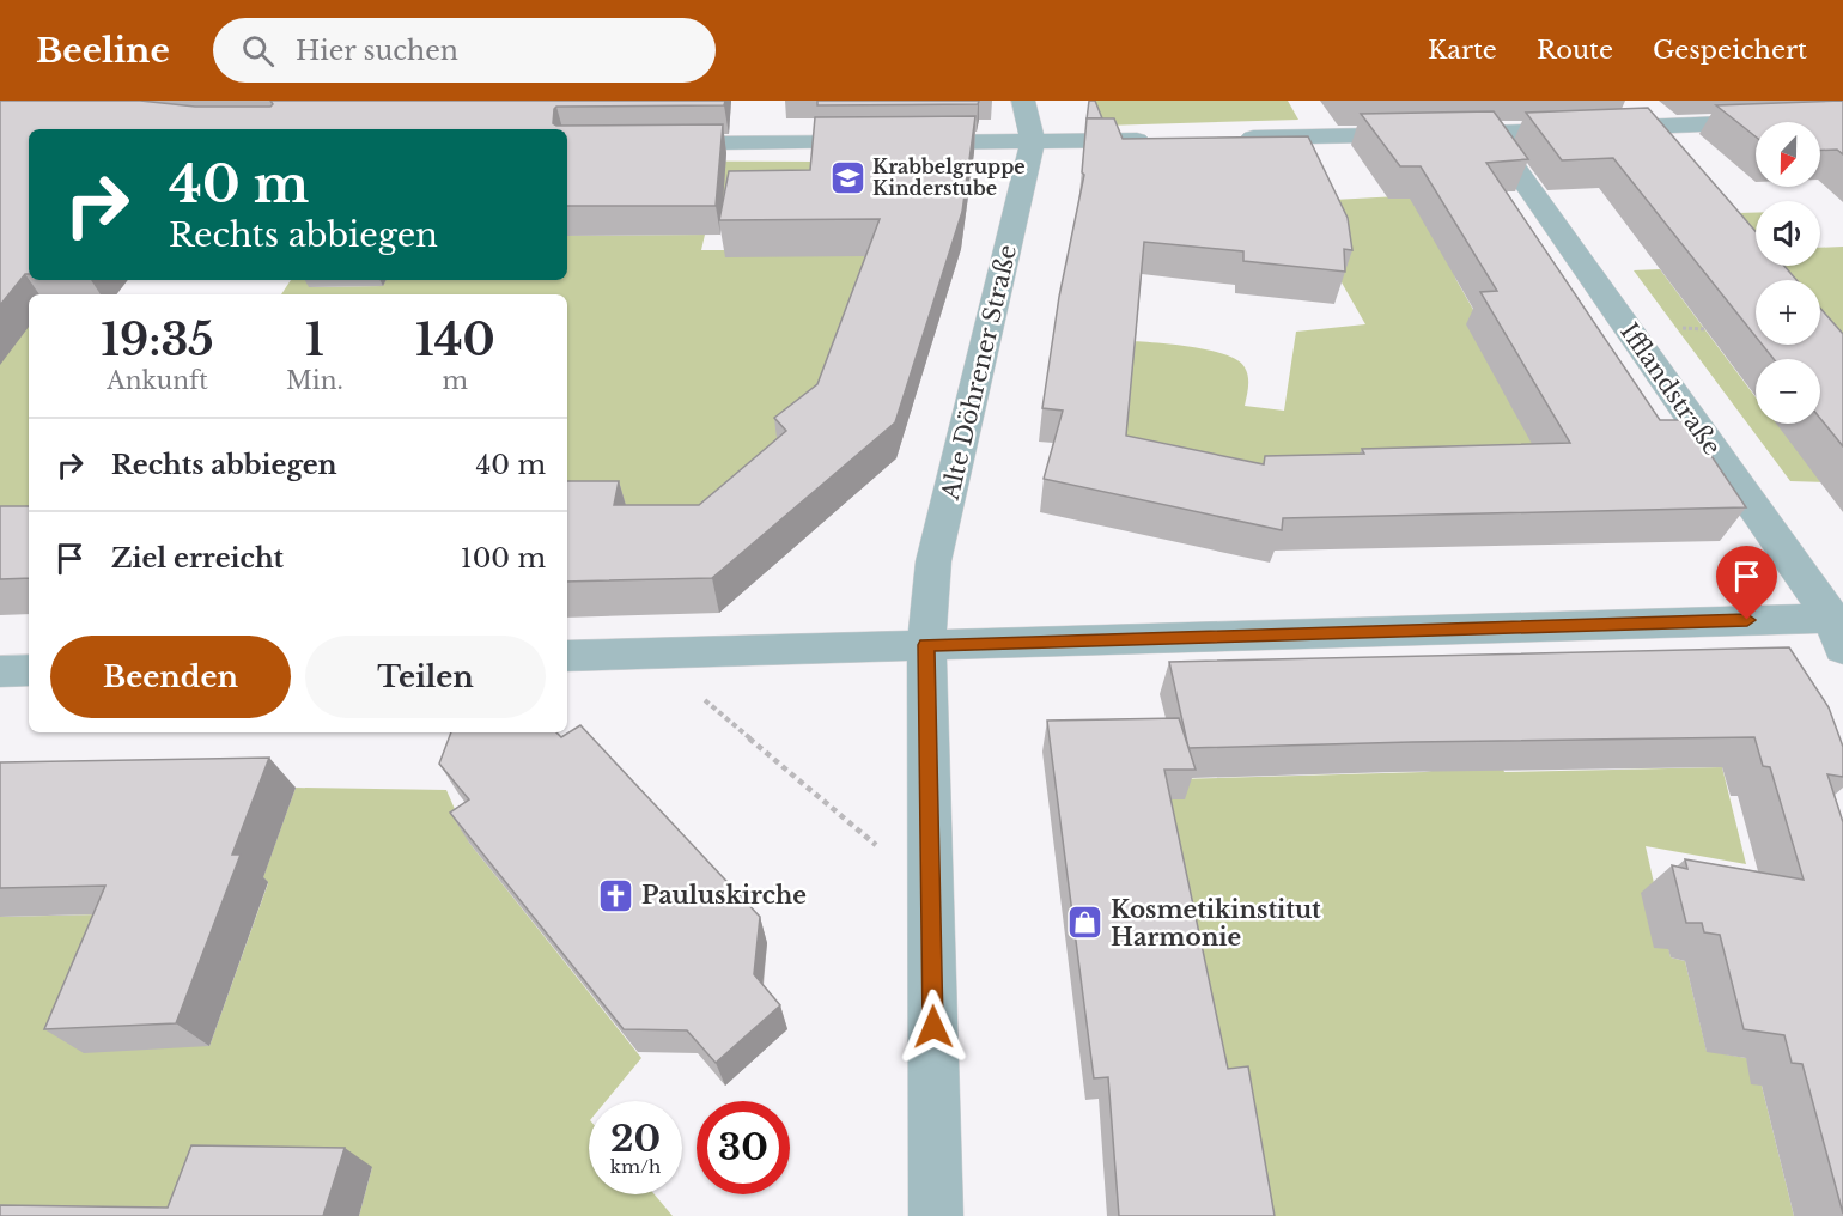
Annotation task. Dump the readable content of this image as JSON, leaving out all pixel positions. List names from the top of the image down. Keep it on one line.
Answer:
{"streets":{"street":["Alte Döhrener Straße","Ifflandstraße"]},"places":{"school or university":["Krabbelgruppe Kinderstube"],"church":["Pauluskirche"],"shop":["Kosmetikinstitut Harmonie"]},"north":"bottom","page":{"header":"Beeline","search":"Hier suchen","nav":["Karte","Route","Gespeichert"],"map_buttons":["+","−"],"turn":["40 m","Rechts abbiegen"],"eta":["19:35","Ankunft","1","Min.","140","m"],"list":[{"name":"Rechts abbiegen","value":"40 m"},{"name":"Ziel erreicht","value":"100 m"}],"buttons":["Beenden","Teilen"],"speed":"20 km/h","limit":"30"}}
